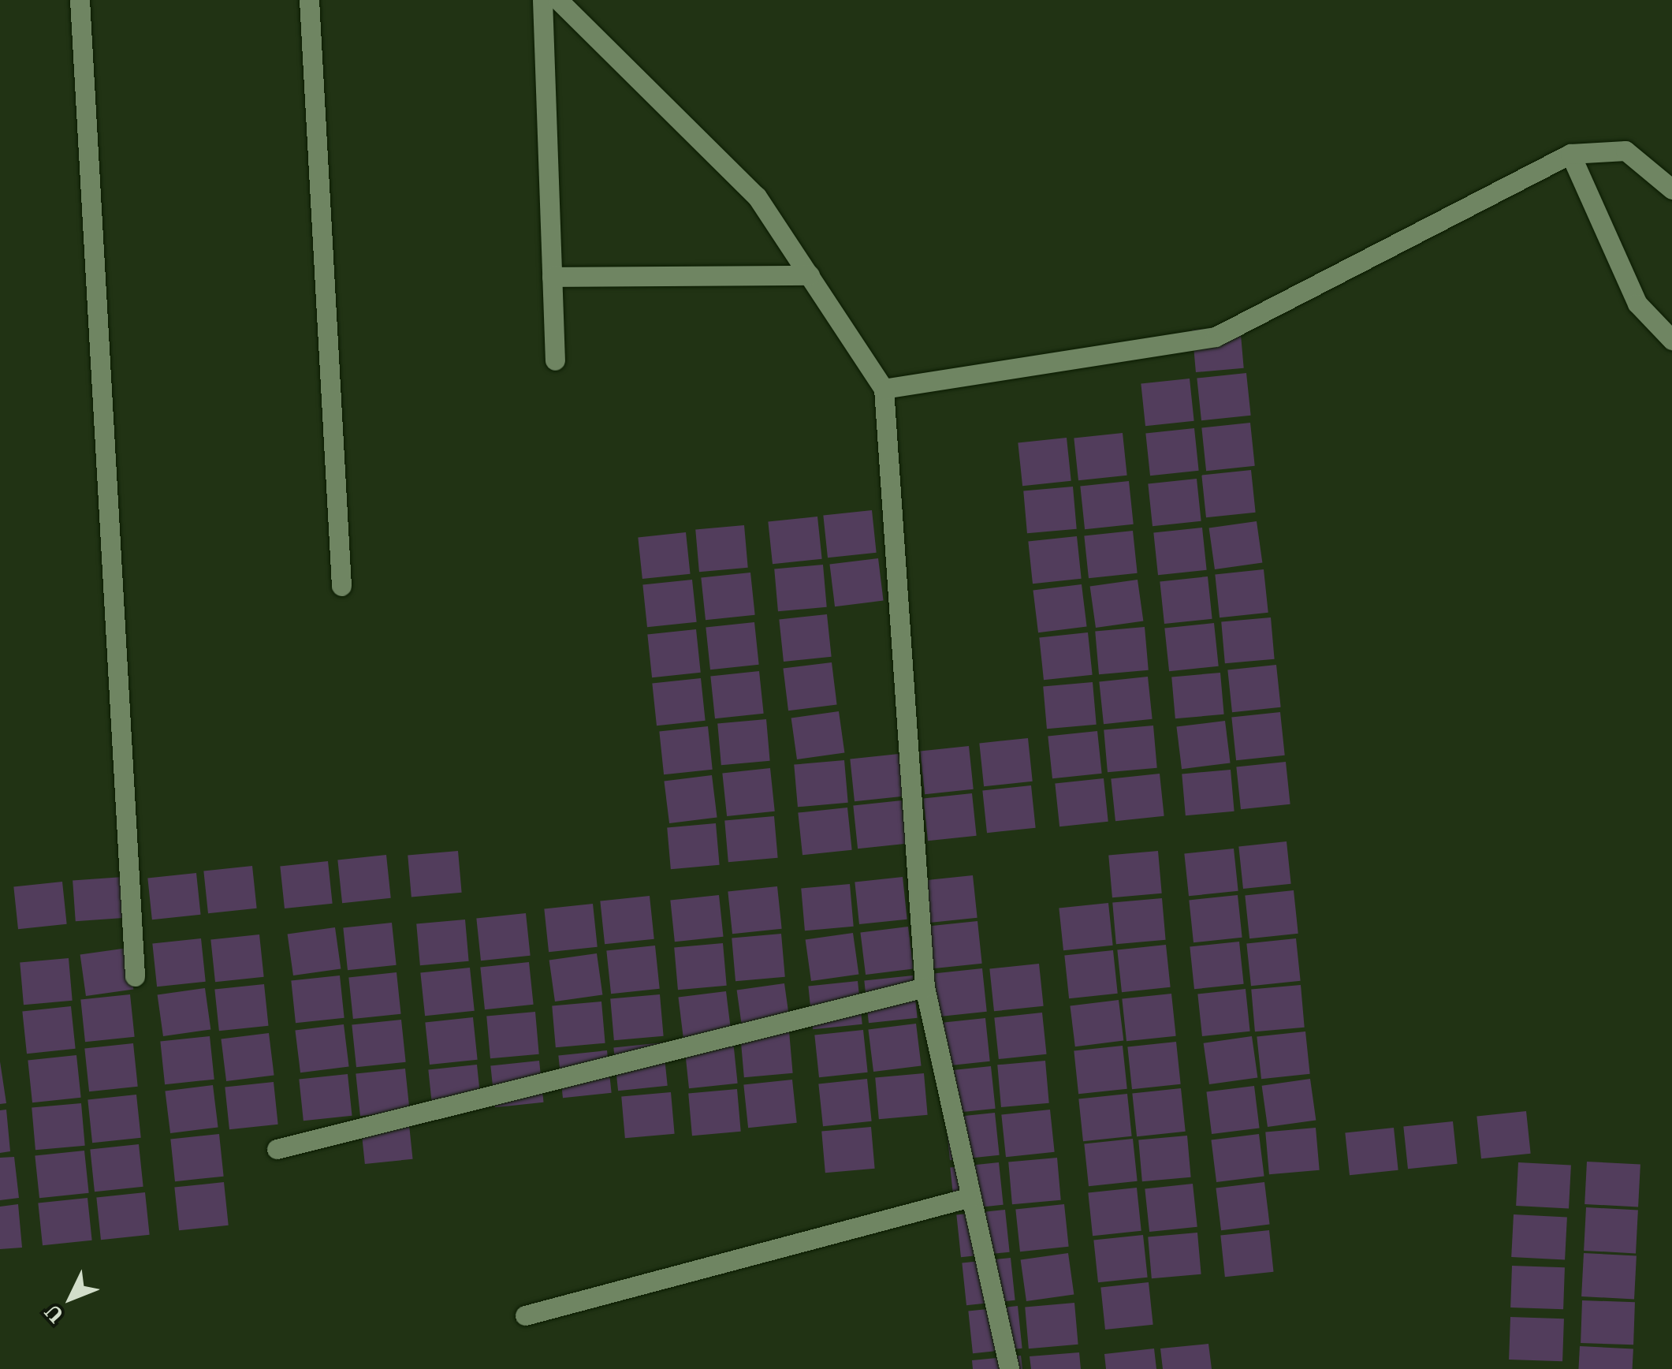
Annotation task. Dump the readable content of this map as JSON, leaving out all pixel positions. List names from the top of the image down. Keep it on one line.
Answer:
{"north":"bottom left"}
